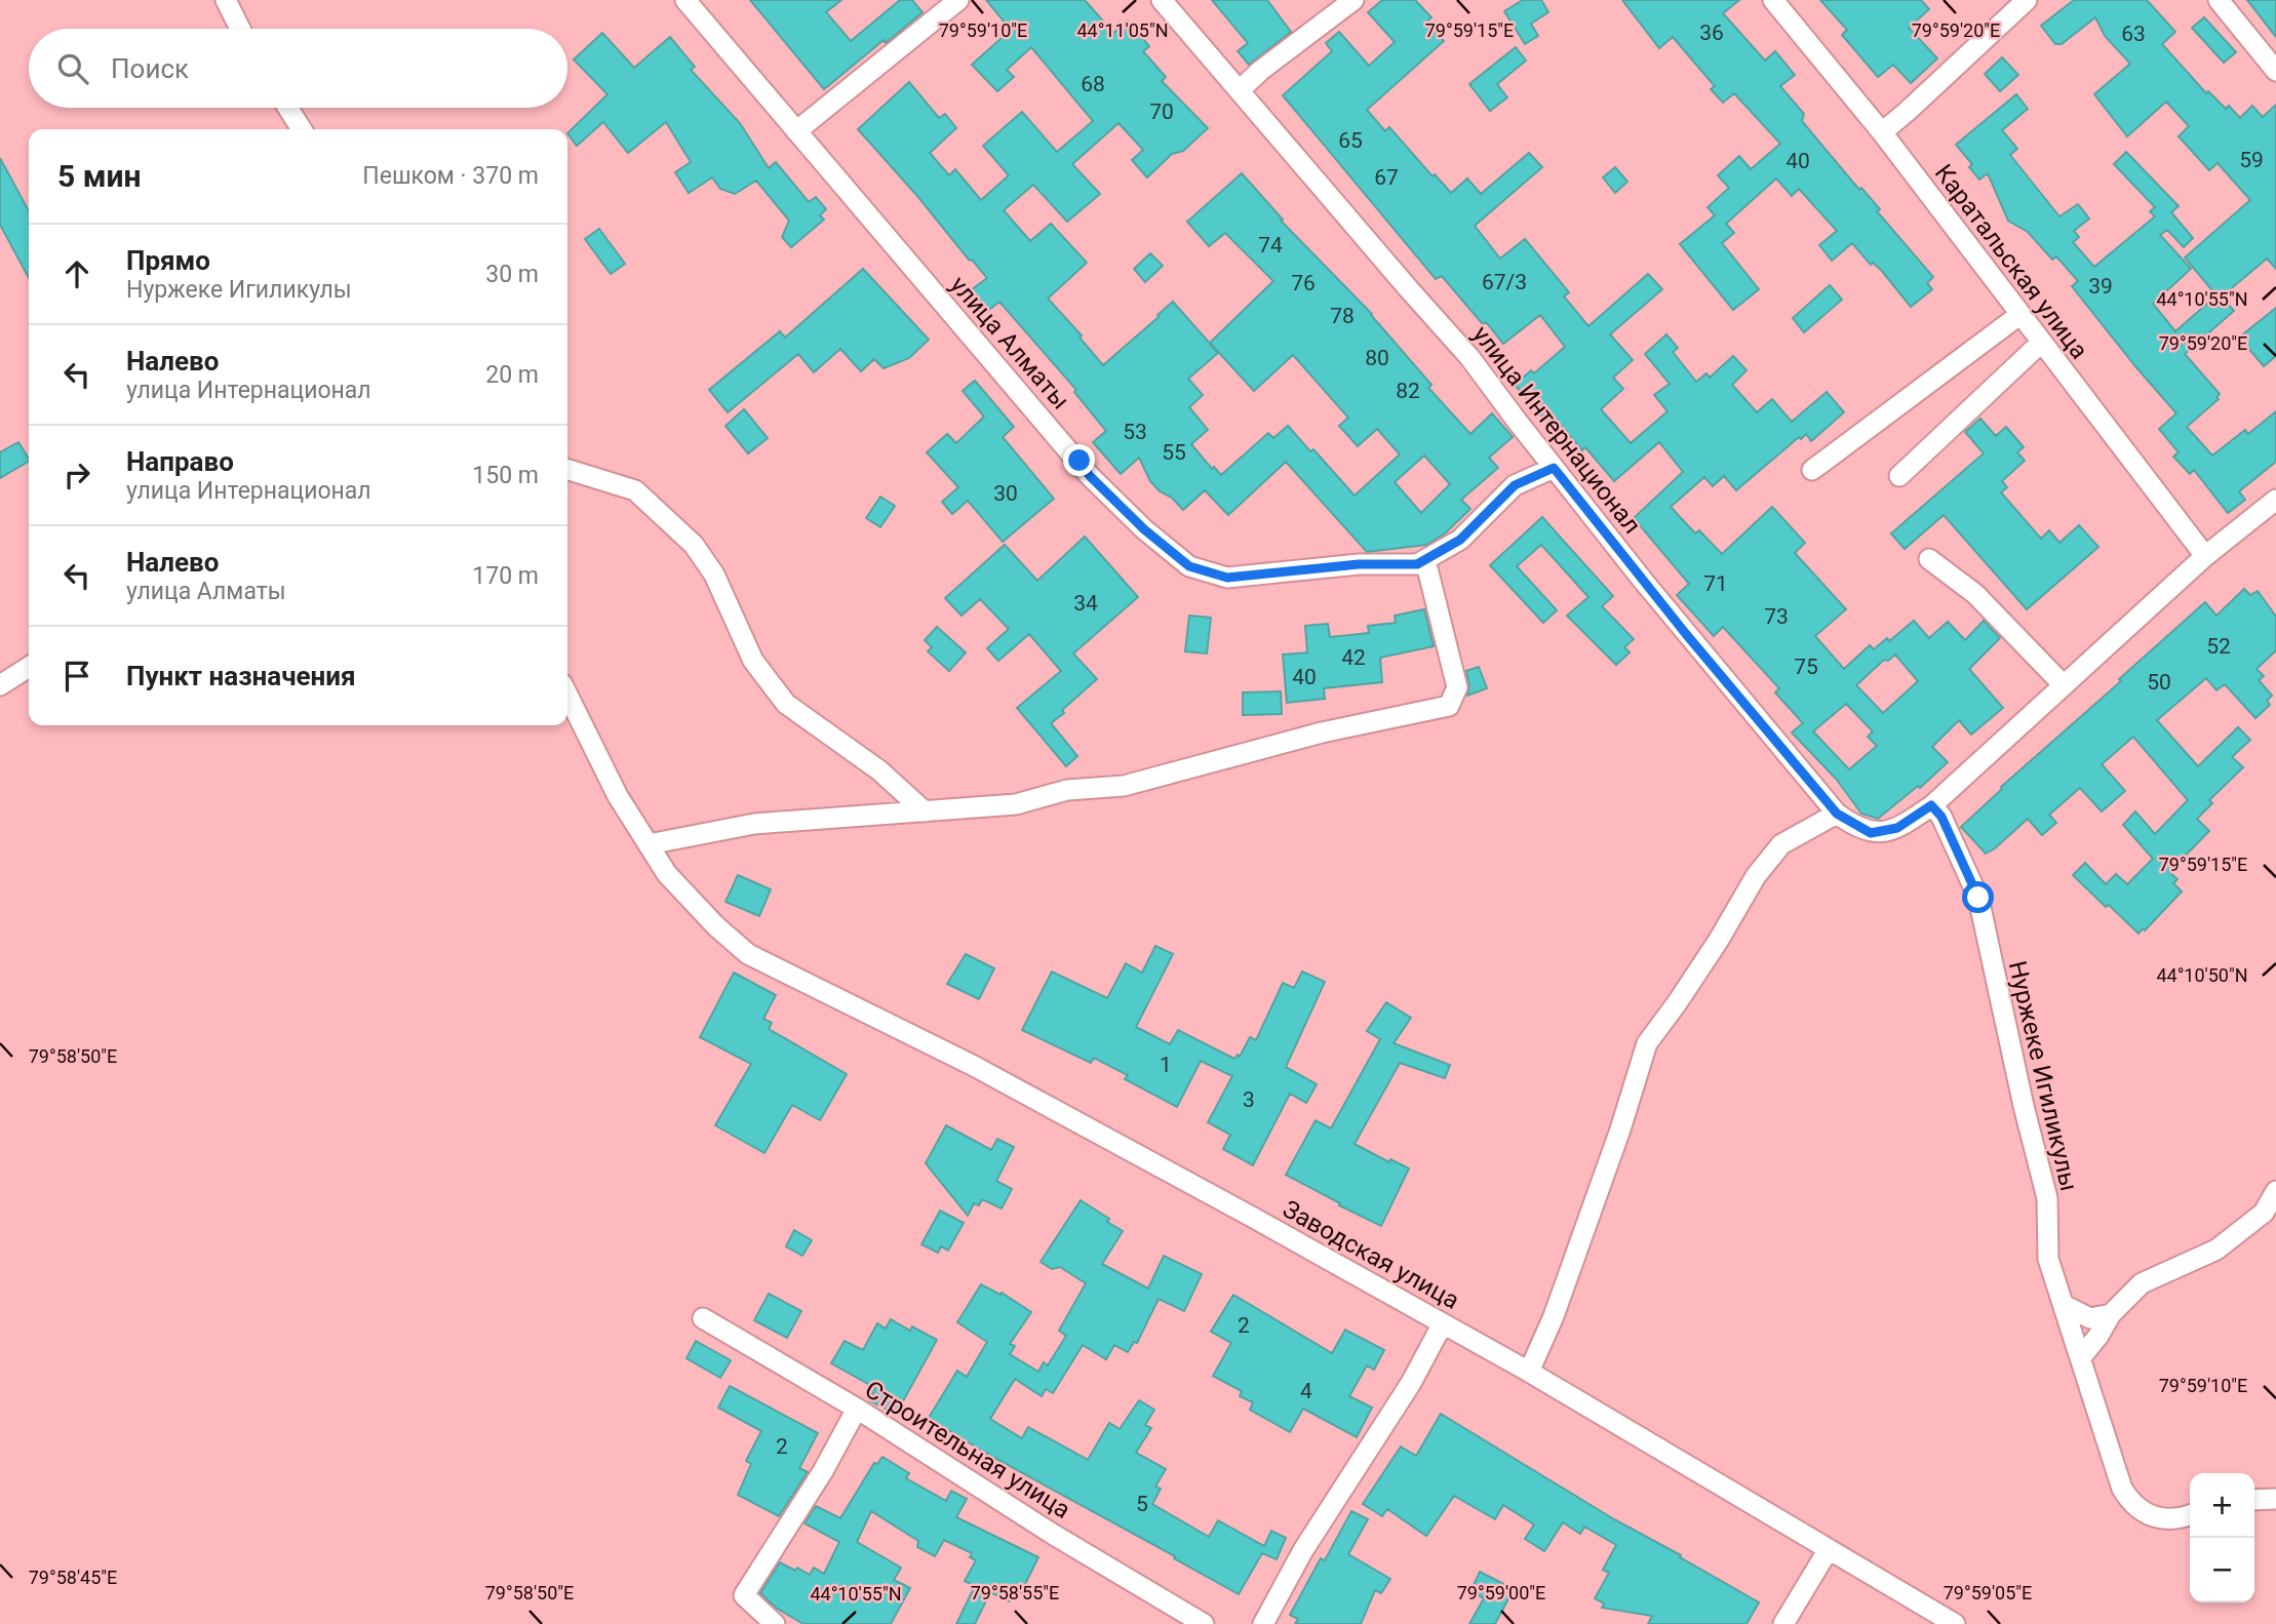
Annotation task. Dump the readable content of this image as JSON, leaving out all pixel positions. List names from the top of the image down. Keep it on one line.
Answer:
{"streets":{"street":["Каратальская улица","улица Алматы","улица Интернационал","Нуржеке Игиликулы","Заводская улица","Строительная улица"]},"crossings":[["Каратальская улица","улица Интернационал"],["улица Алматы","улица Интернационал"],["улица Интернационал","Нуржеке Игиликулы"]],"house_numbers":["36","63","68","70","65","59","40","67","74","67/3","76","39","78","80","82","53","55","30","71","34","73","52","42","75","40","50","1","3","2","4","2","5"],"page":{"search":"Поиск","heading":["5 мин","Пешком · 370 m"],"list":[["Прямо","Нуржеке Игиликулы","30 m"],["Налево","улица Интернационал","20 m"],["Направо","улица Интернационал","150 m"],["Налево","улица Алматы","170 m"],"Пункт назначения"],"map_buttons":["+","−"]},"coordinates":["44°11'05\"N","79°59'10\"E","79°59'20\"E","79°59'15\"E","44°10'55\"N","44°10'50\"N","79°58'50\"E","79°58'45\"E","79°58'55\"E","79°59'00\"E","79°59'05\"E"]}
